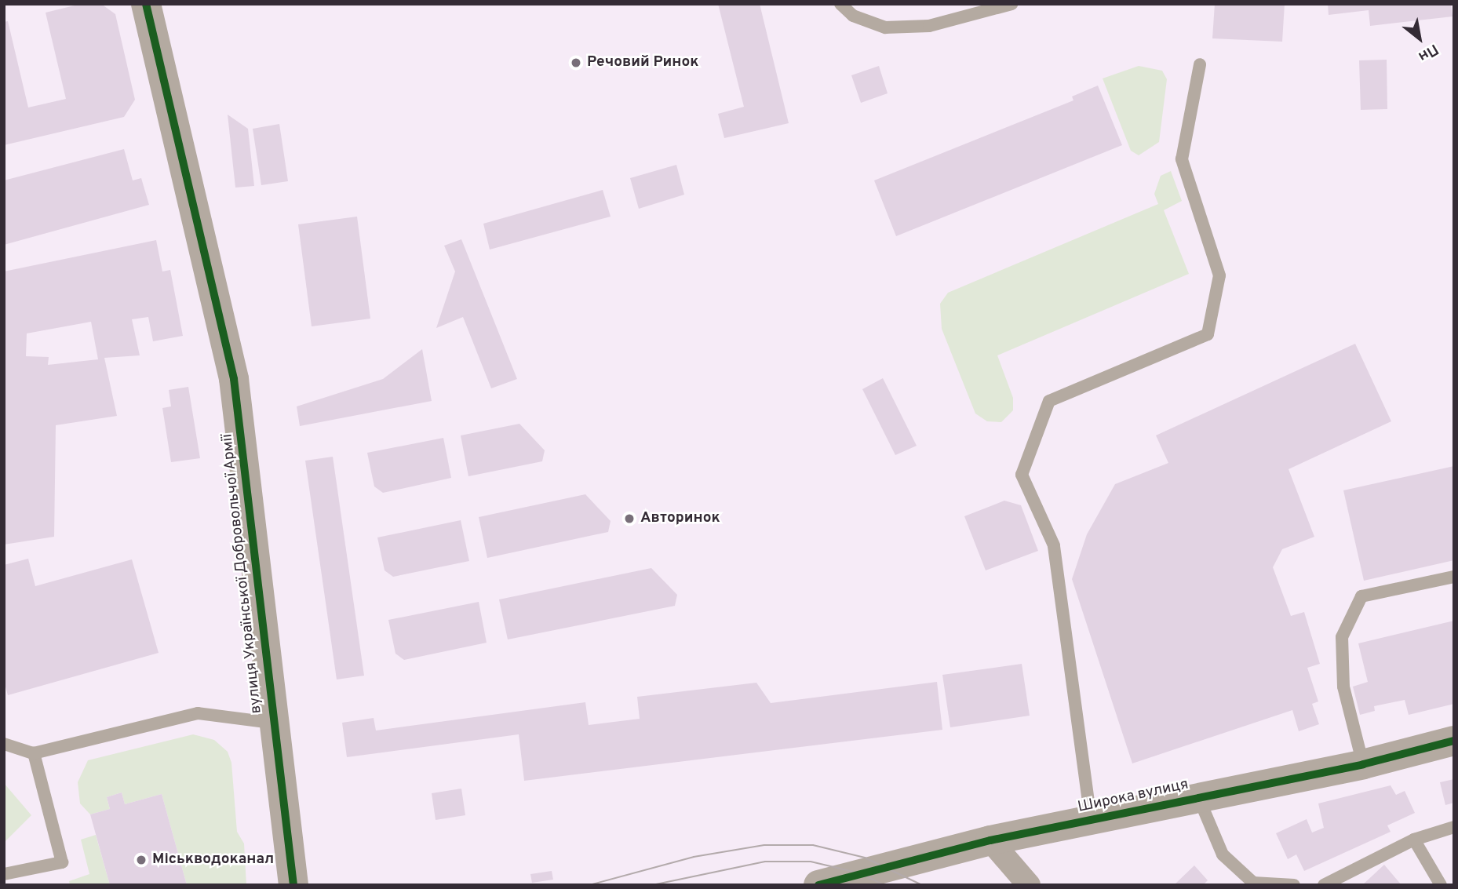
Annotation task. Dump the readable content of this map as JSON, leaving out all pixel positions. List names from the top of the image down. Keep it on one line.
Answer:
{"streets":{"street":["вулиця Української Добровольчої Армії","Широка вулиця"]},"places":["Речовий Ринок","Авторинок","Міськводоканал"],"north":"bottom right"}
